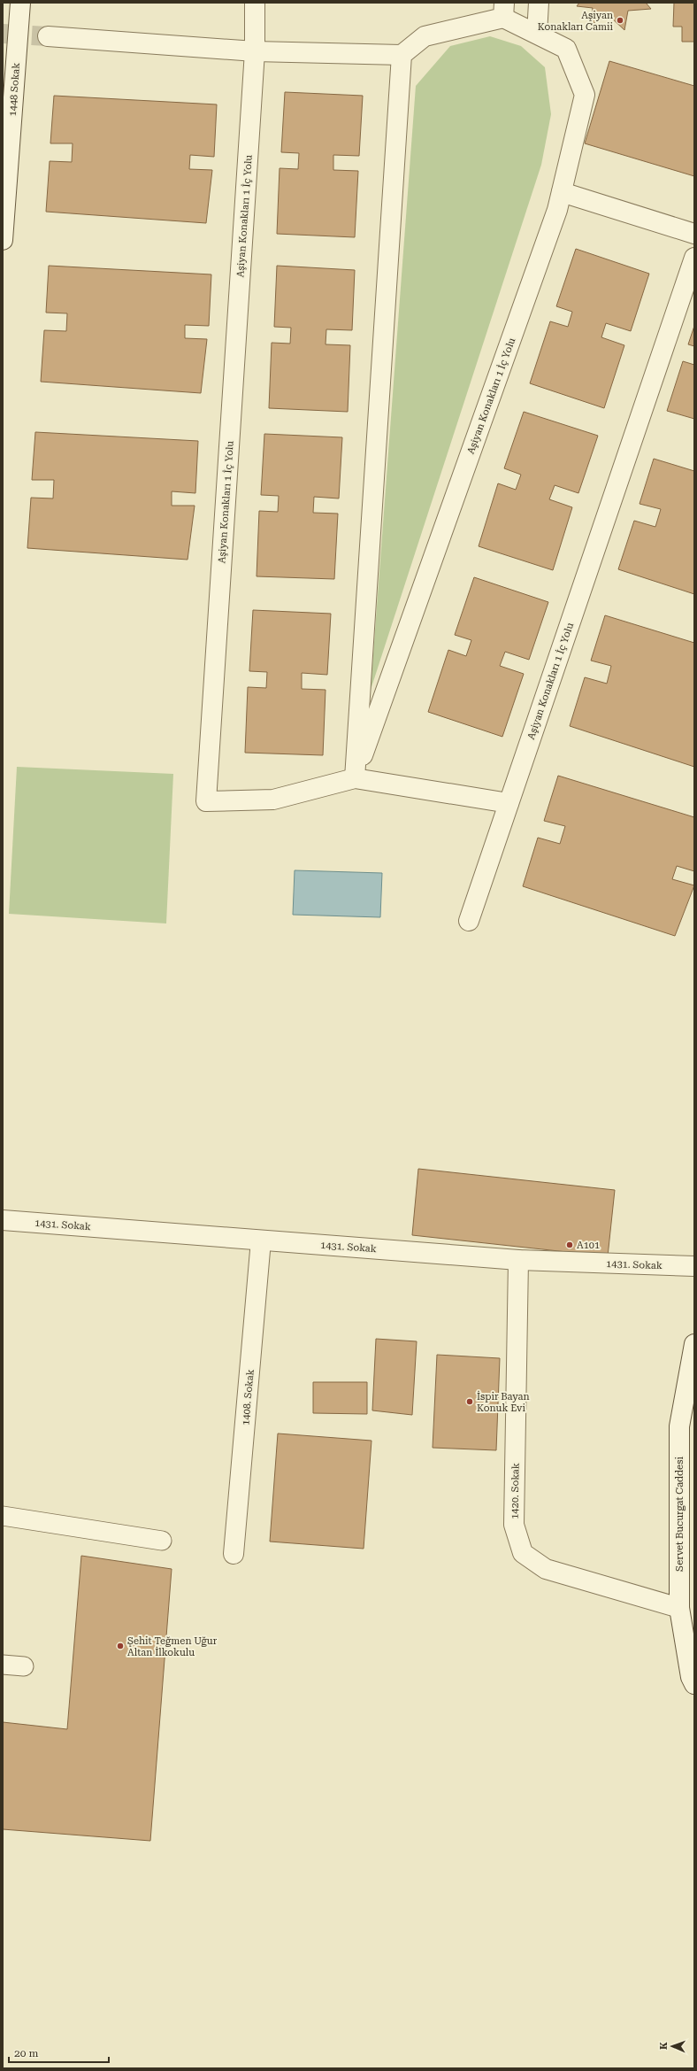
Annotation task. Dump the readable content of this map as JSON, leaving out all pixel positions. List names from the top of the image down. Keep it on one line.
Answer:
{"streets":{"street":["1448 Sokak","Aşiyan Konakları 1 İç Yolu","1431. Sokak","1408. Sokak","1420. Sokak","Servet Bucurgat Caddesi"]},"crossings":[["1431. Sokak","1408. Sokak"],["1431. Sokak","1420. Sokak"],["1420. Sokak","Servet Bucurgat Caddesi"]],"places":["Aşiyan Konakları Camii","A101","İspir Bayan Konuk Evi","Şehit Teğmen Uğur Altan İlkokulu"],"scale_bar":"20 m","north":"left"}
